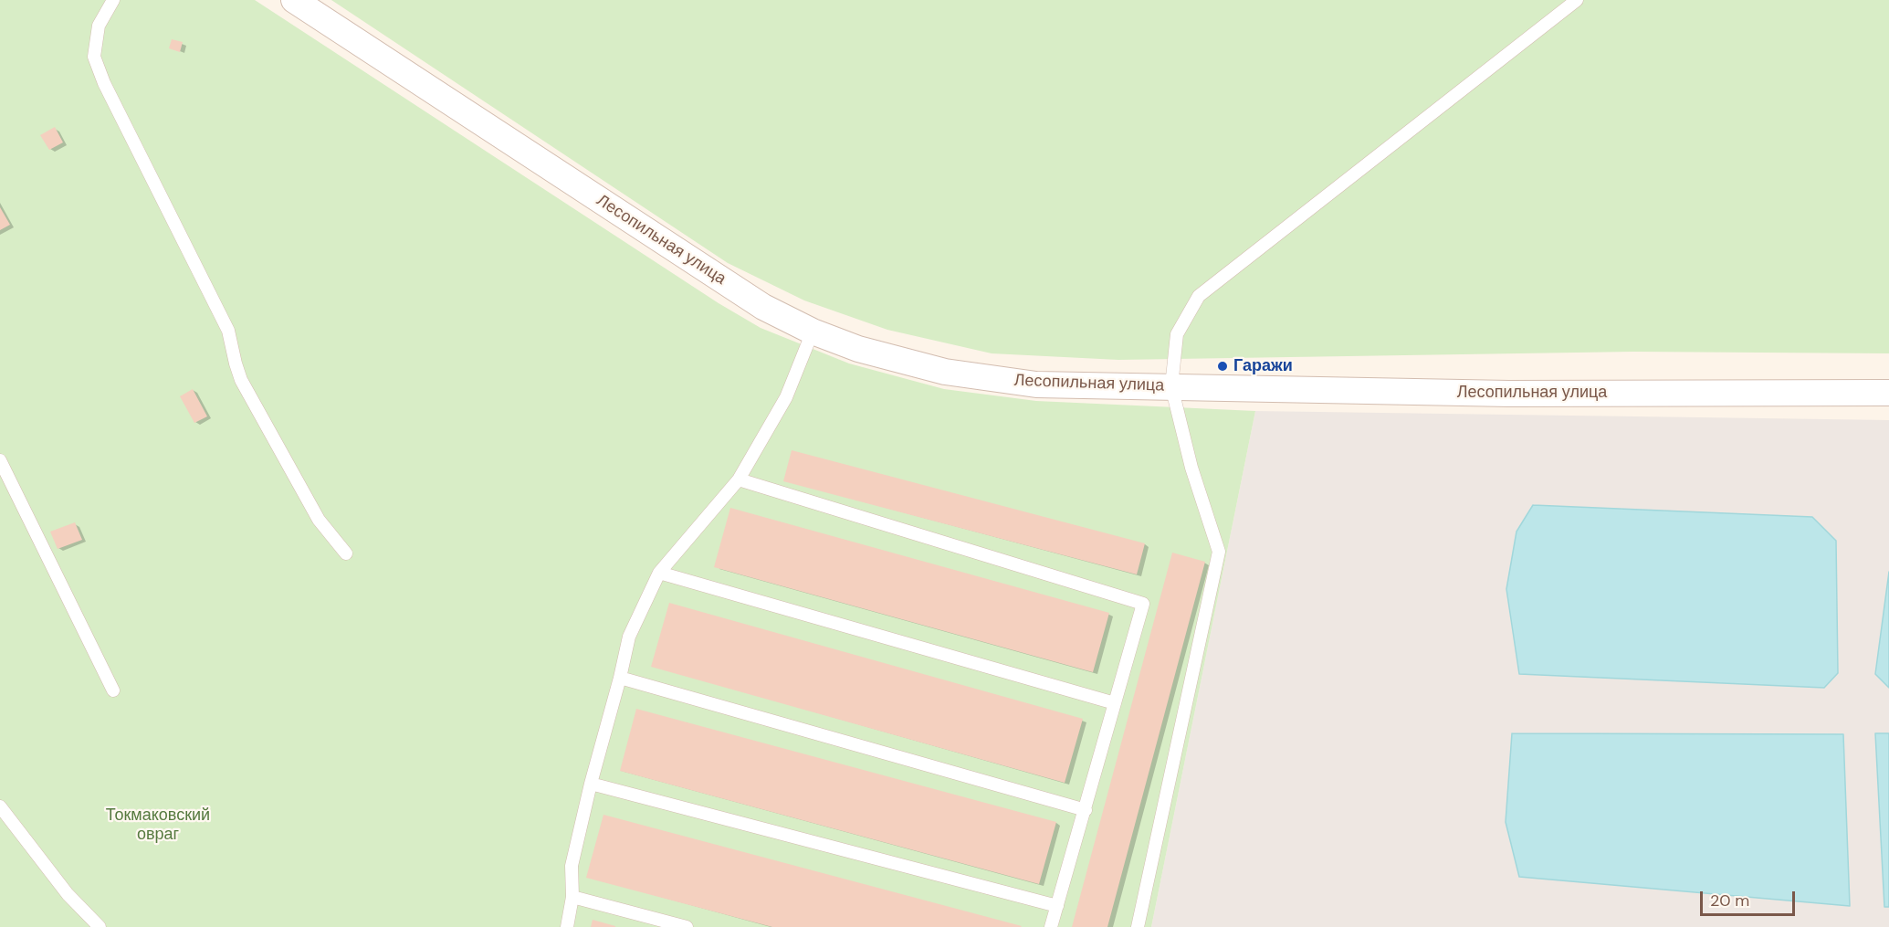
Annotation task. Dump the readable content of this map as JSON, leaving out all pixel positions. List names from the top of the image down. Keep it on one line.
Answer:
{"streets":{"street":["Лесопильная улица"]},"parks":["Токмаковский овраг"],"places":["Гаражи"],"scale_bar":"20 m"}
